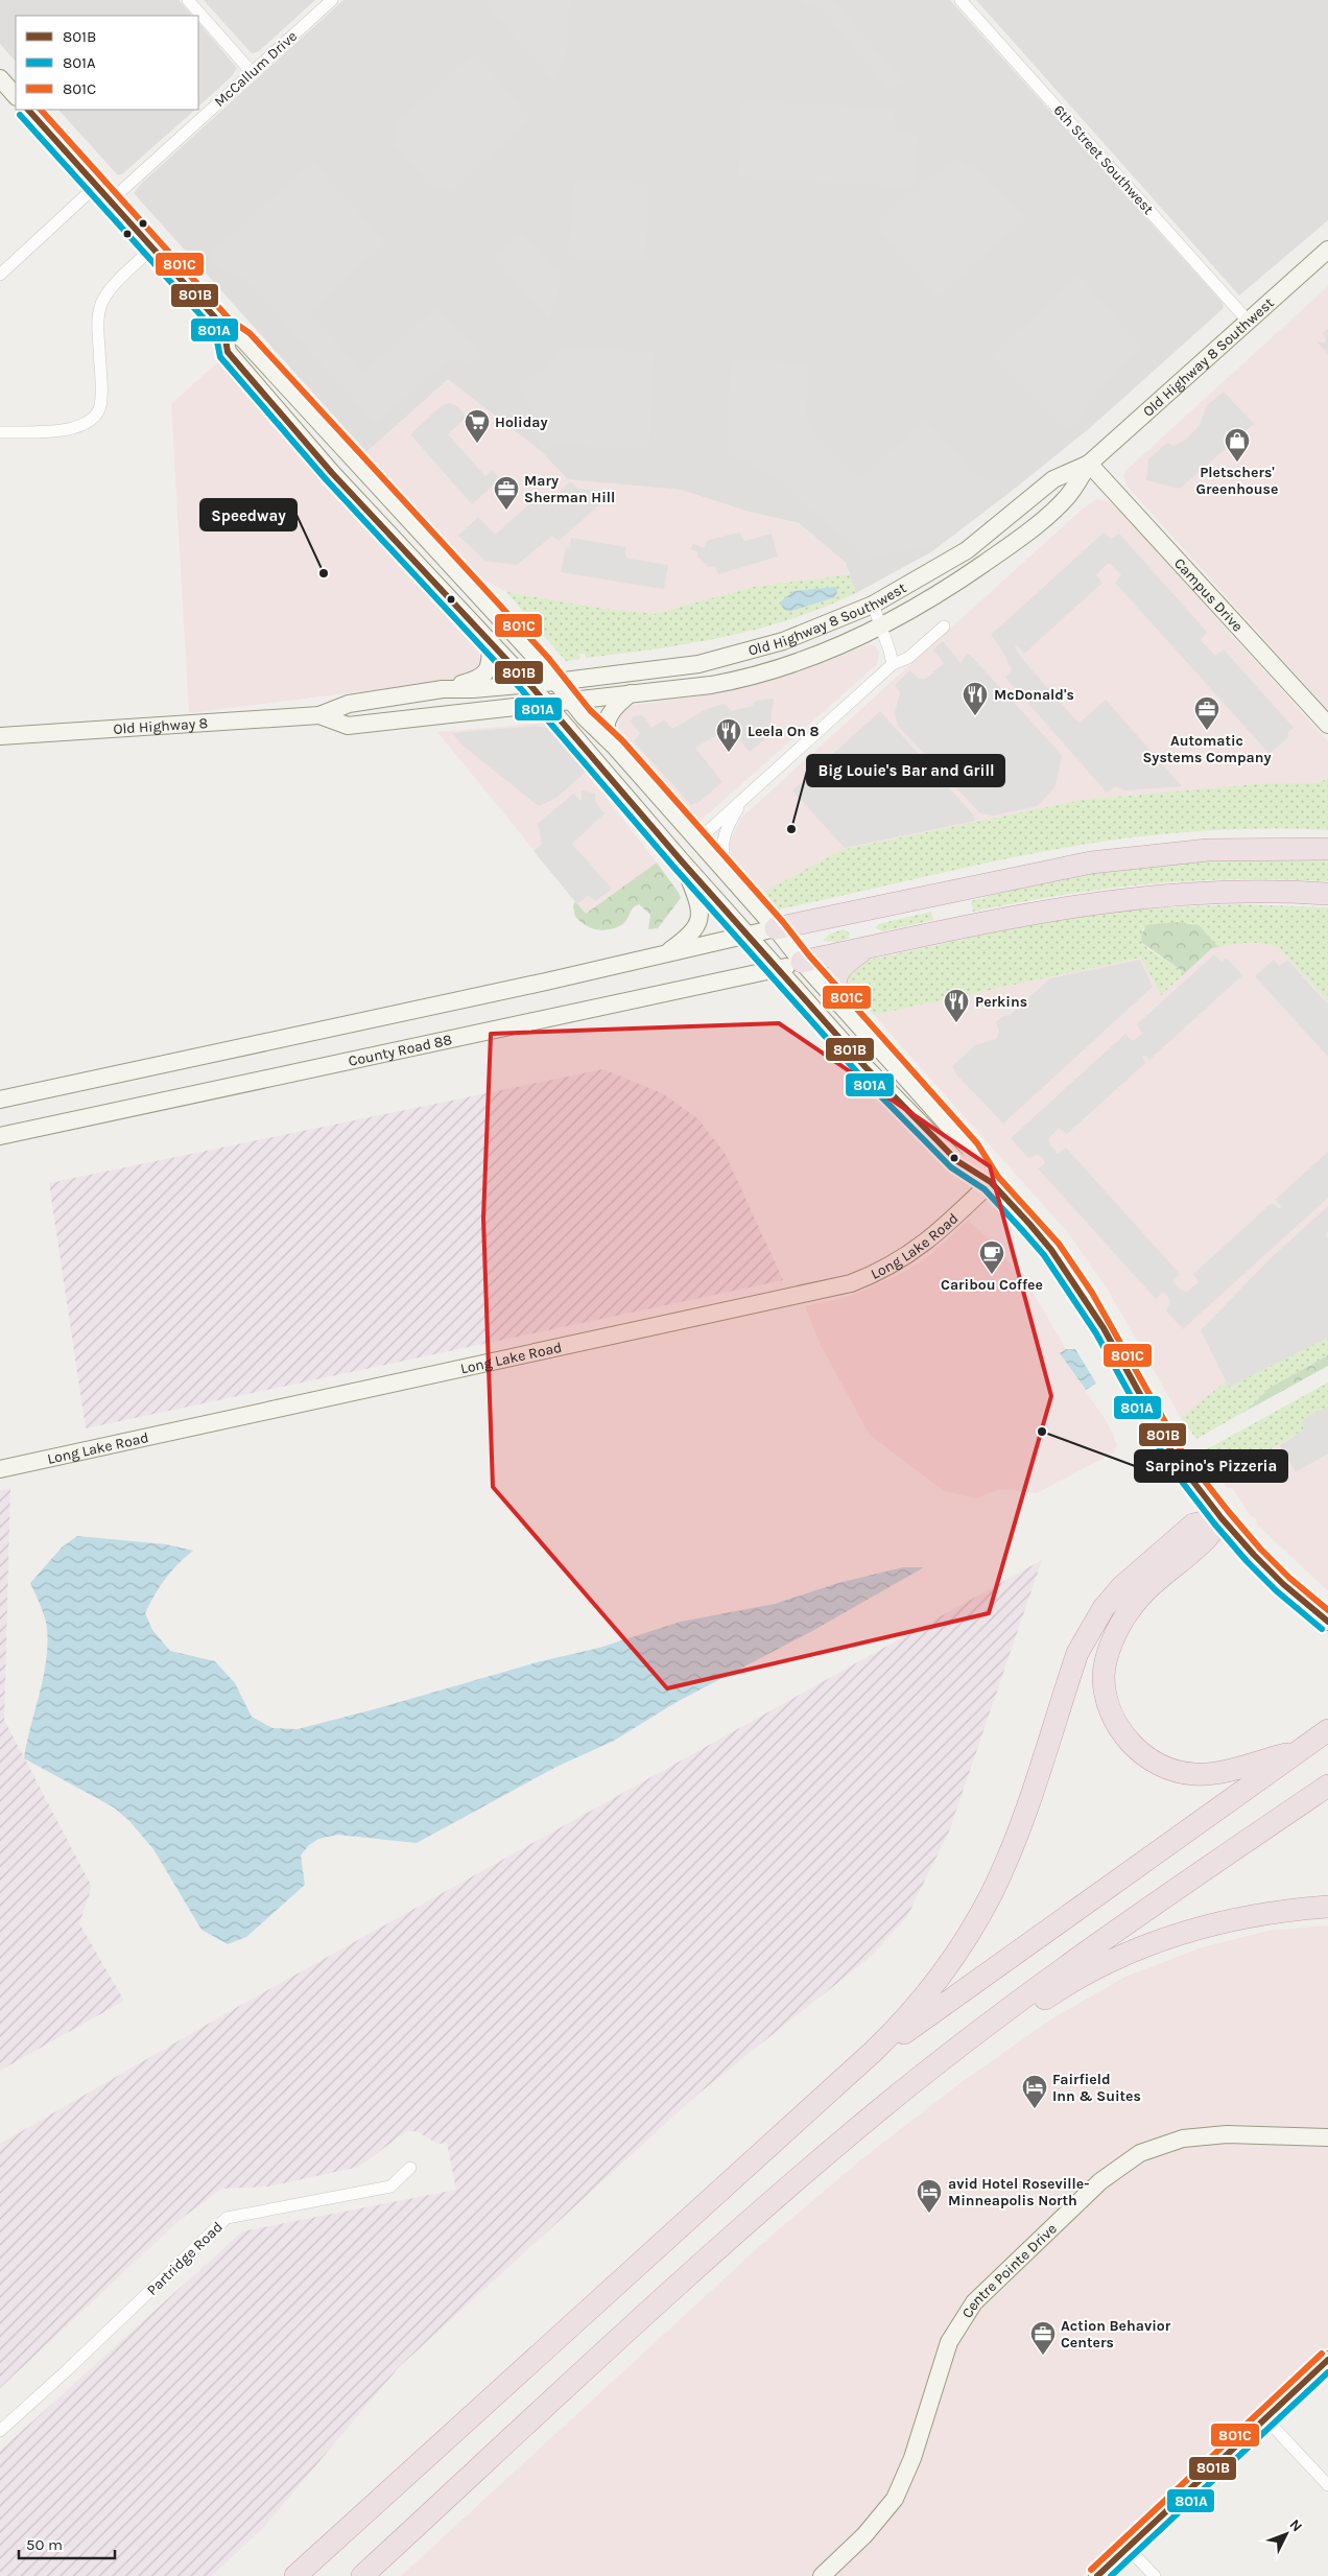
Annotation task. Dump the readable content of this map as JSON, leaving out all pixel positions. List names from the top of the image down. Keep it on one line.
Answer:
{"streets":{"main road":["Old Highway 8 Southwest","Campus Drive","Old Highway 8","County Road 88","Long Lake Road","Centre Pointe Drive"],"street":["McCallum Drive","6th Street Southwest","Partridge Road"]},"crossings":[["6th Street Southwest","Old Highway 8 Southwest"],["Old Highway 8 Southwest","Campus Drive"],["Old Highway 8 Southwest","Old Highway 8"]],"places":{"supermarket":["Holiday"],"shop":["Pletschers' Greenhouse"],"office":["Mary Sherman Hill","Automatic Systems Company","Action Behavior Centers"],"other":["Speedway","Big Louie's Bar and Grill","Sarpino's Pizzeria"],"restaurant":["McDonald's","Leela On 8","Perkins"],"cafe":["Caribou Coffee"],"hotel":["Fairfield Inn & Suites","avid Hotel Roseville- Minneapolis North"]},"lines":["transit line 801B","transit line 801C","transit line 801A"],"legend":["801B","801A","801C"],"scale_bar":"50 m","north":"top right"}
